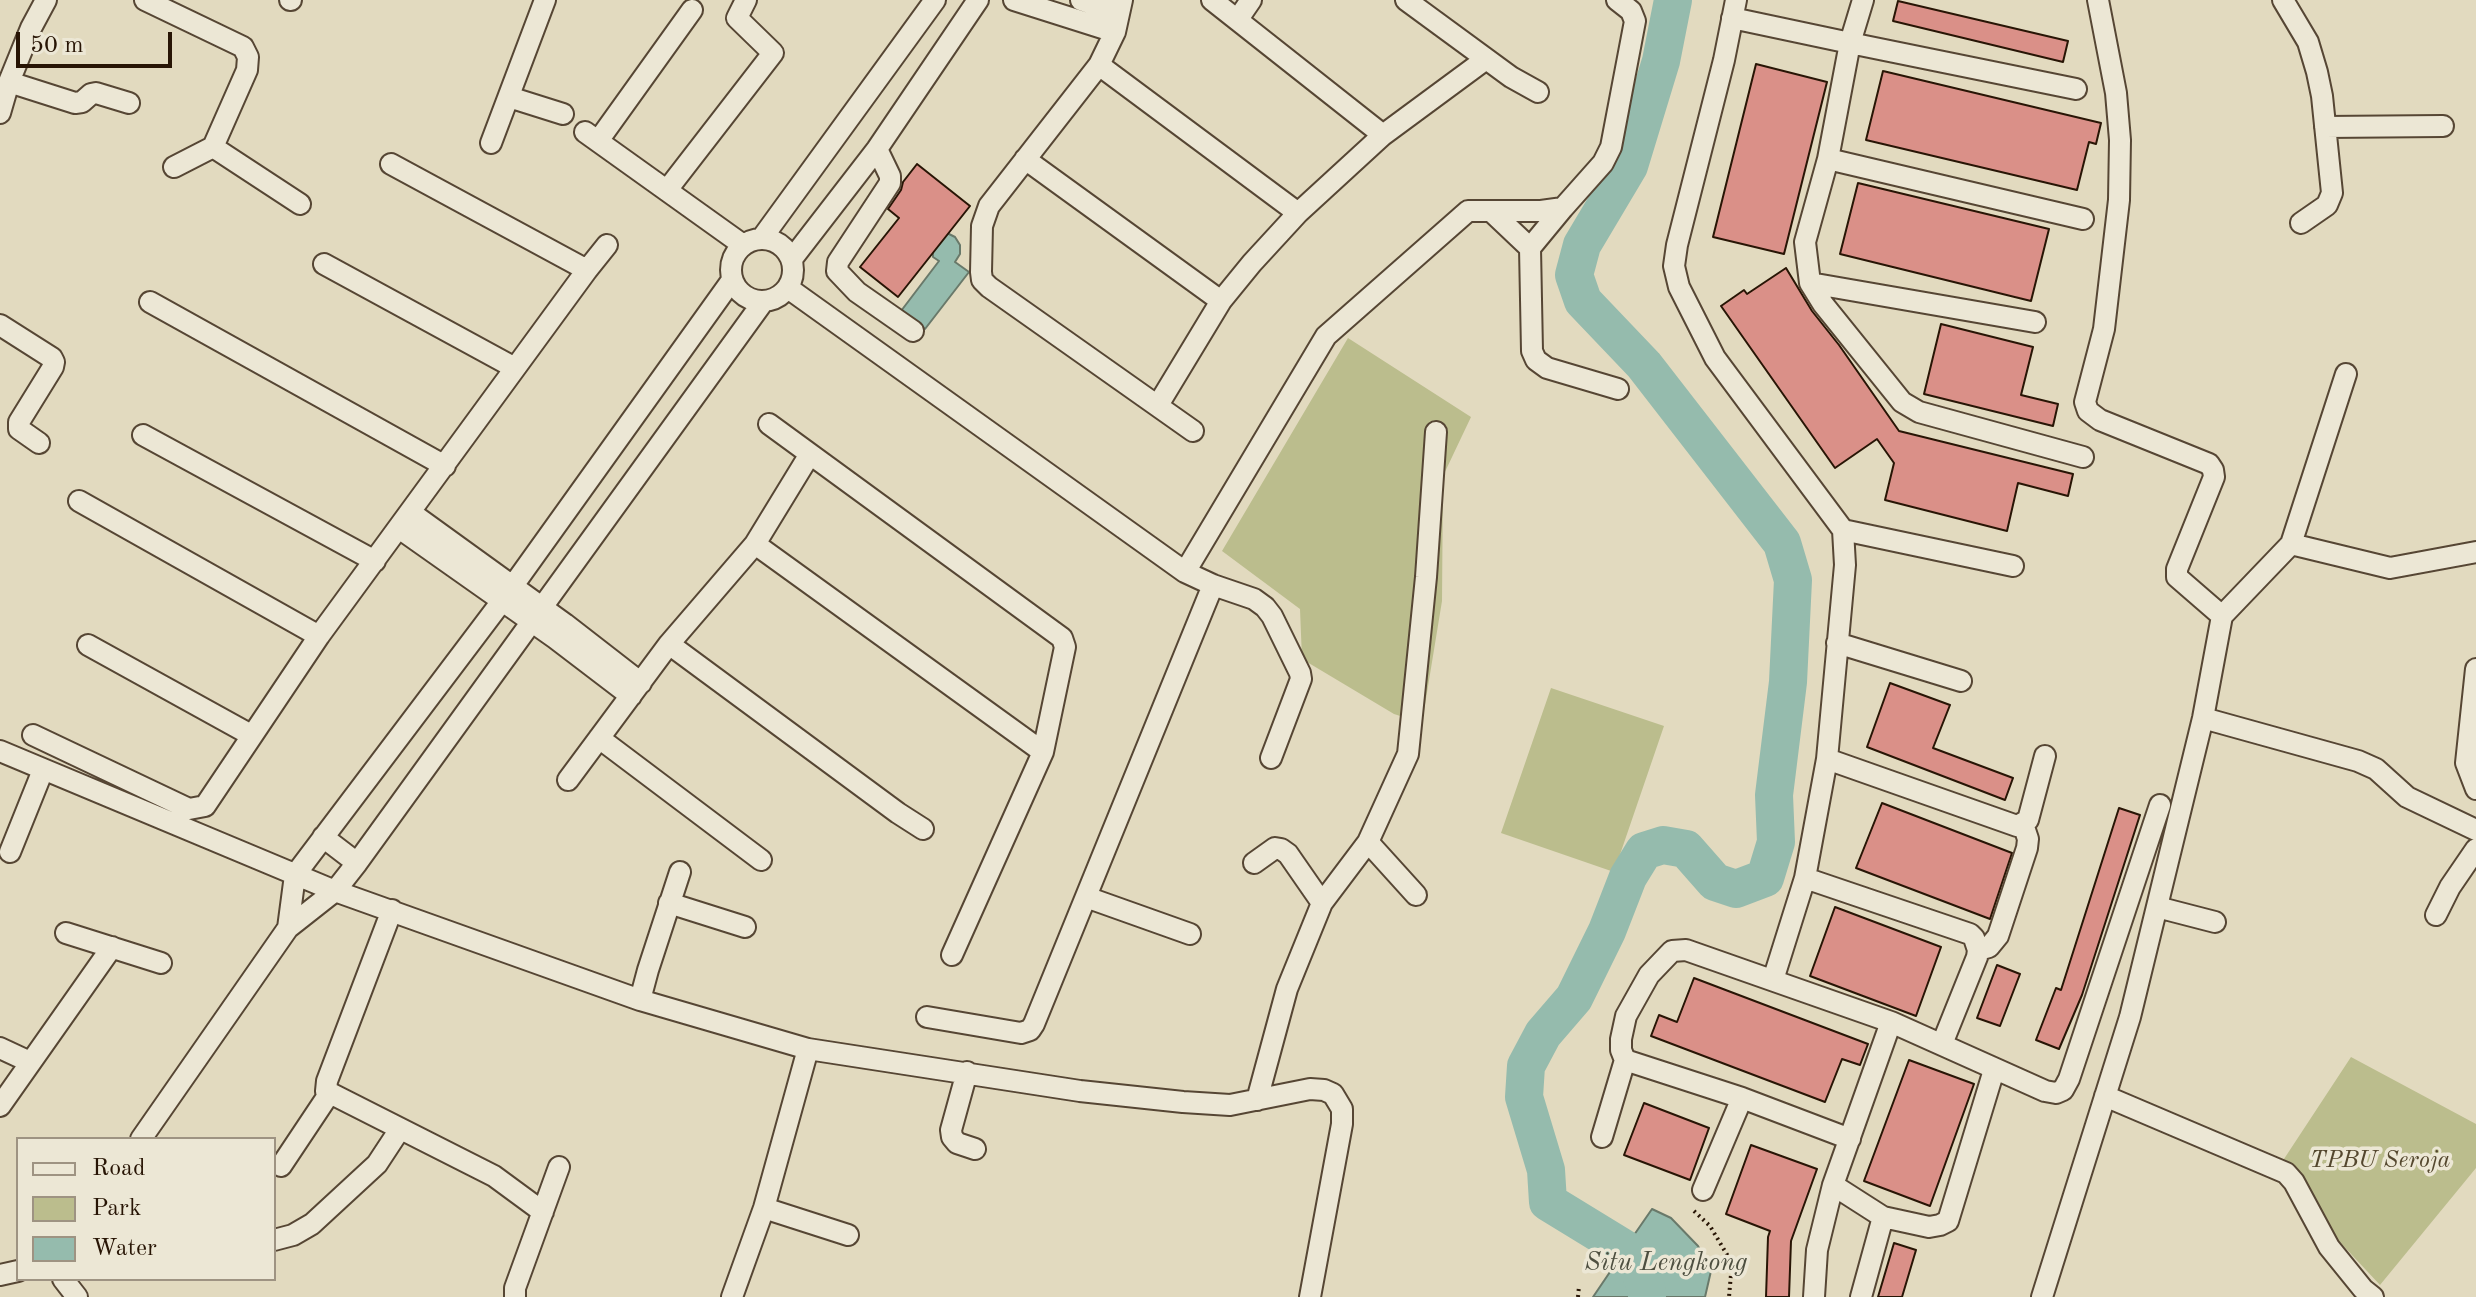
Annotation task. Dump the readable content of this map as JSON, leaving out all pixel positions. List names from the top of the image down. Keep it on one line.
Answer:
{"water":["Situ Lengkong"],"parks":["TPBU Seroja"],"legend":["Road","Park","Water"],"scale_bar":"50 m"}
